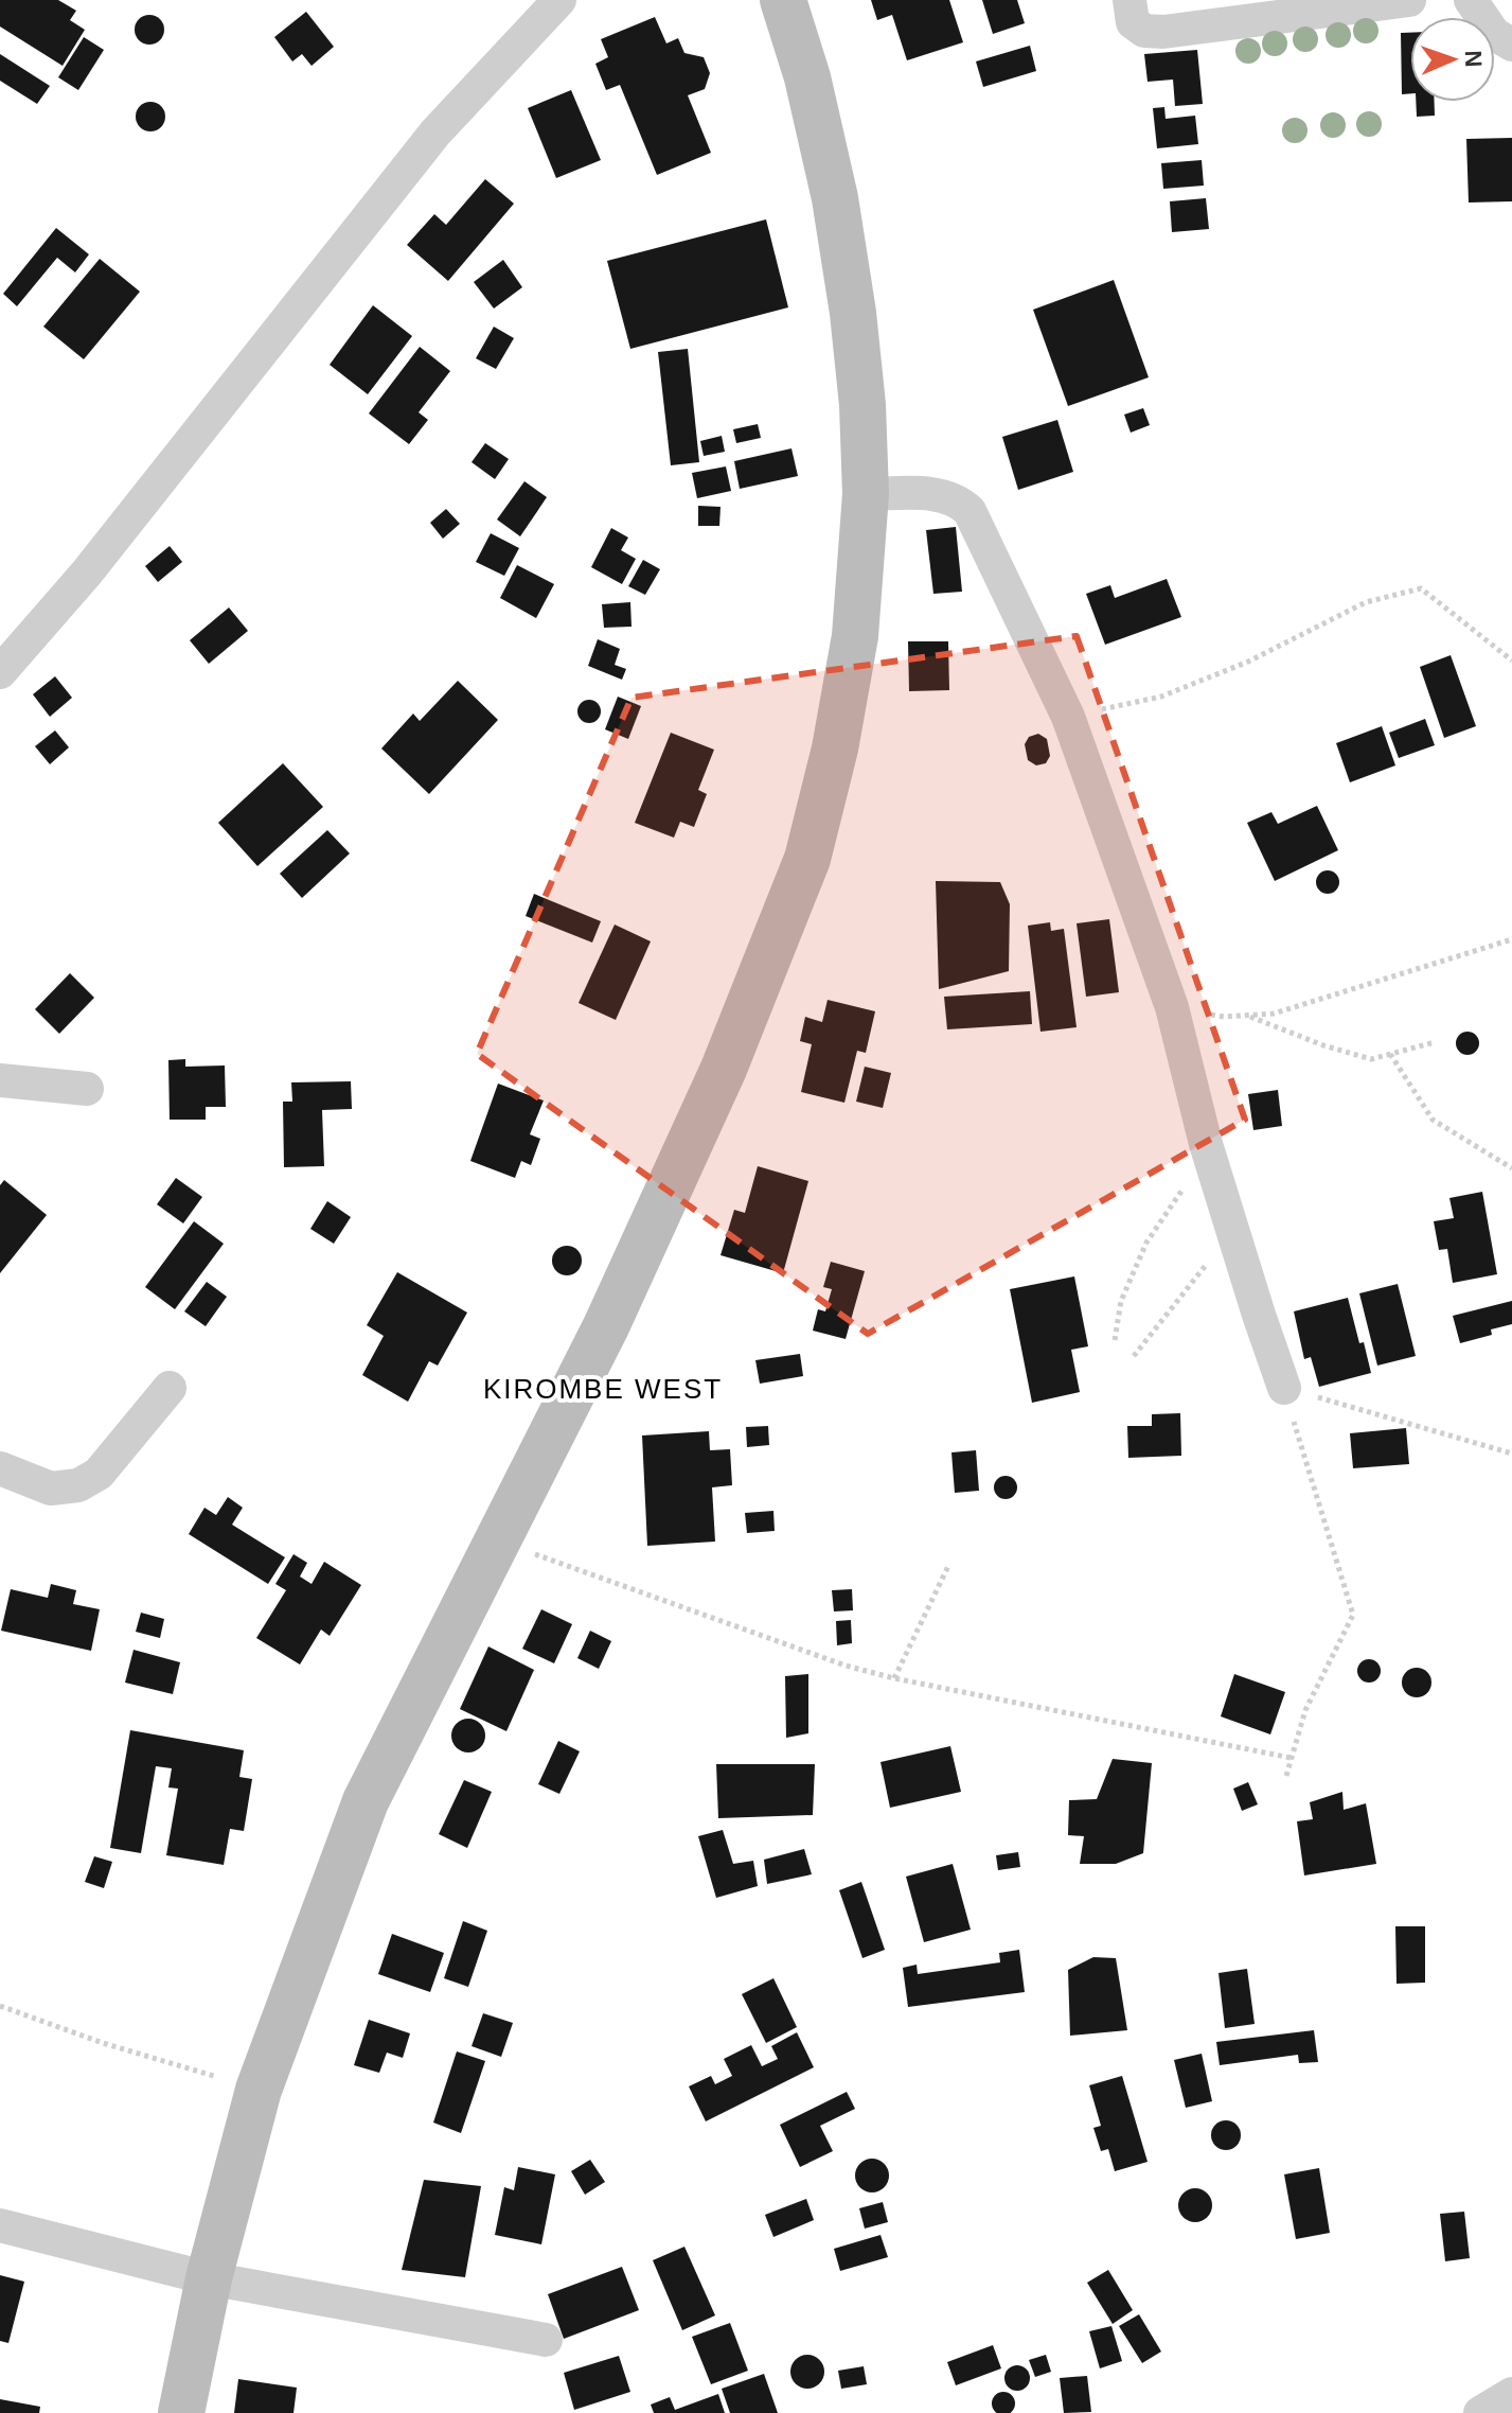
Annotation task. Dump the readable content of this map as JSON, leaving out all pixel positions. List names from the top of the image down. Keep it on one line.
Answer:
{"districts":["KIROMBE WEST"],"north":"right"}
